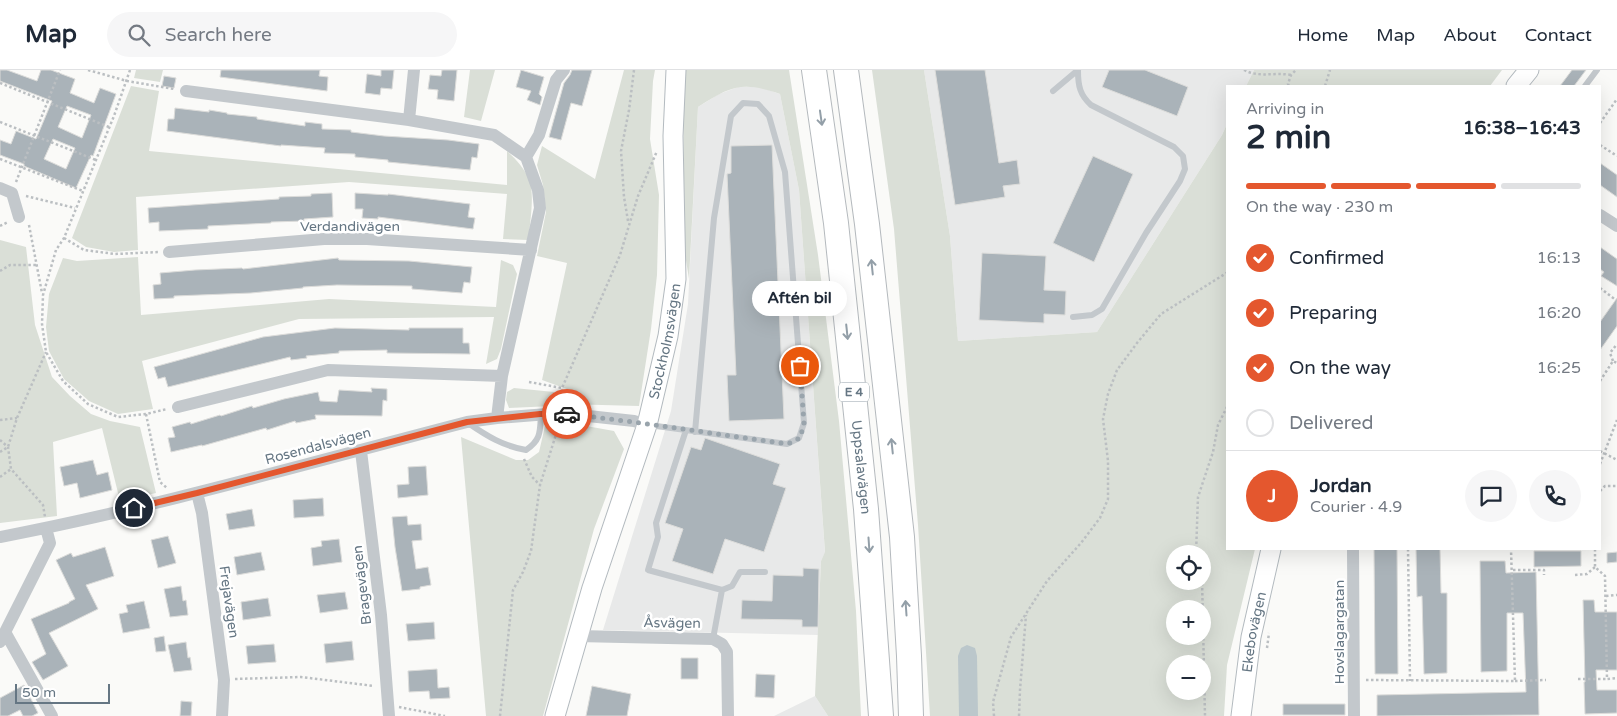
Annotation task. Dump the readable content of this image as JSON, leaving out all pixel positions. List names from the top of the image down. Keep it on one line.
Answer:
{"streets":{"highway":["E 4","Uppsalavägen"],"main road":["Stockholmsvägen","Ekebovägen"],"street":["Verdandivägen","Rosendalsvägen","Bragevägen","Frejavägen","Åsvägen","Hovslagargatan"]},"crossings":[["Stockholmsvägen","Rosendalsvägen"],["Stockholmsvägen","Åsvägen"],["Rosendalsvägen","Bragevägen"],["Rosendalsvägen","Frejavägen"]],"places":["Aftén bil"],"scale_bar":"50 m","page":{"header":"Map","search":"Search here","nav":["Home","Map","About","Contact"],"heading":["2 min","Arriving in","16:38–16:43"],"panel":["Jordan","Courier · 4.9"],"bar":"On the way · 230 m","list":[["Confirmed","16:13"],["Preparing","16:20"],["On the way","16:25"],"Delivered"],"bubble":"Aftén bil","round":"J","map_buttons":["+","−"],"scale":"50 m"}}
